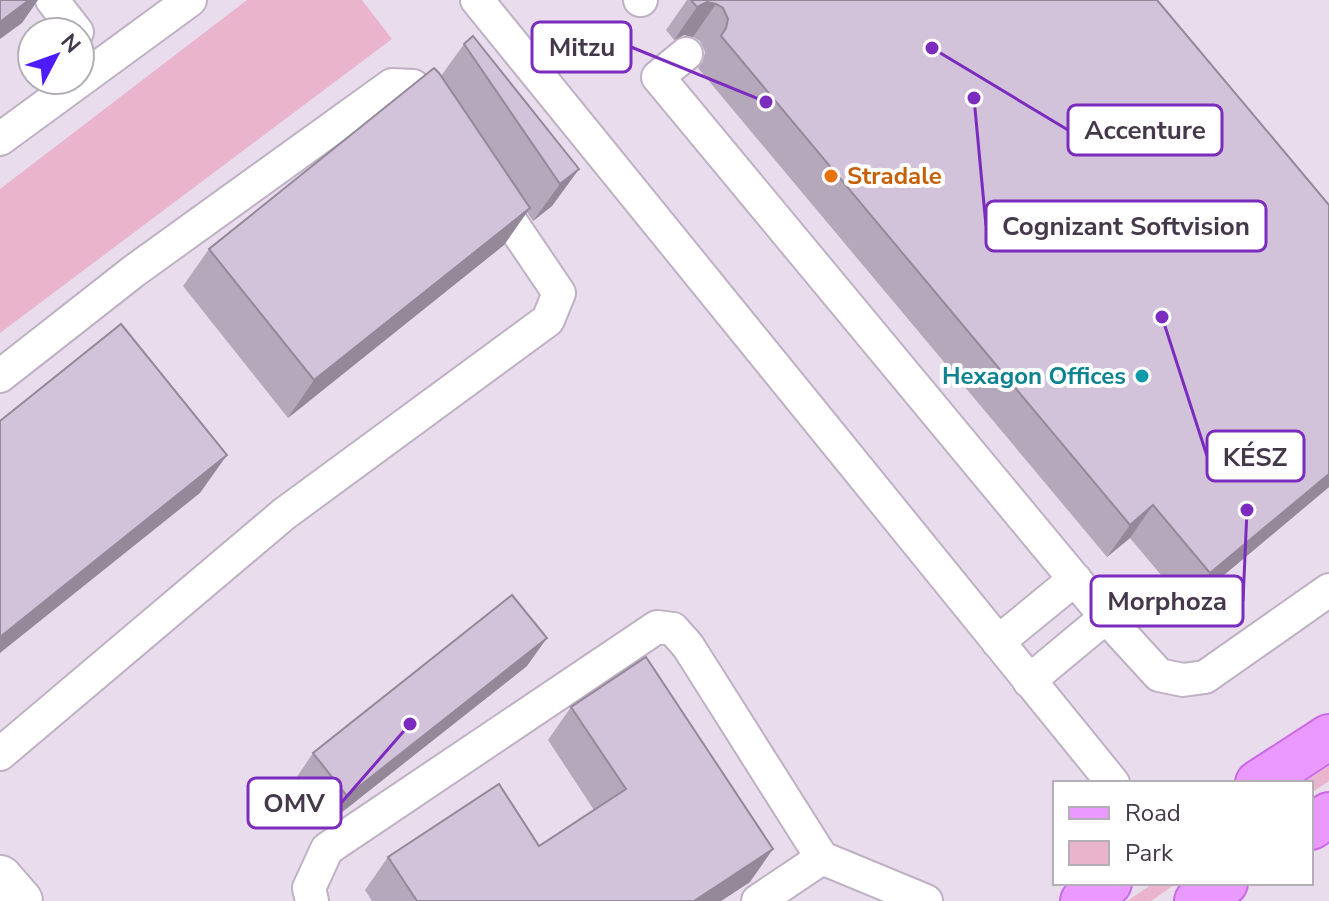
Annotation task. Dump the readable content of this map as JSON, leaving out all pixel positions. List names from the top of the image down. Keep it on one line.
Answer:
{"places":["Accenture","Cognizant Softvision","Mitzu","Stradale","KÉSZ","Hexagon Offices","Morphoza","OMV"],"legend":["Road","Park"],"north":"top right"}
